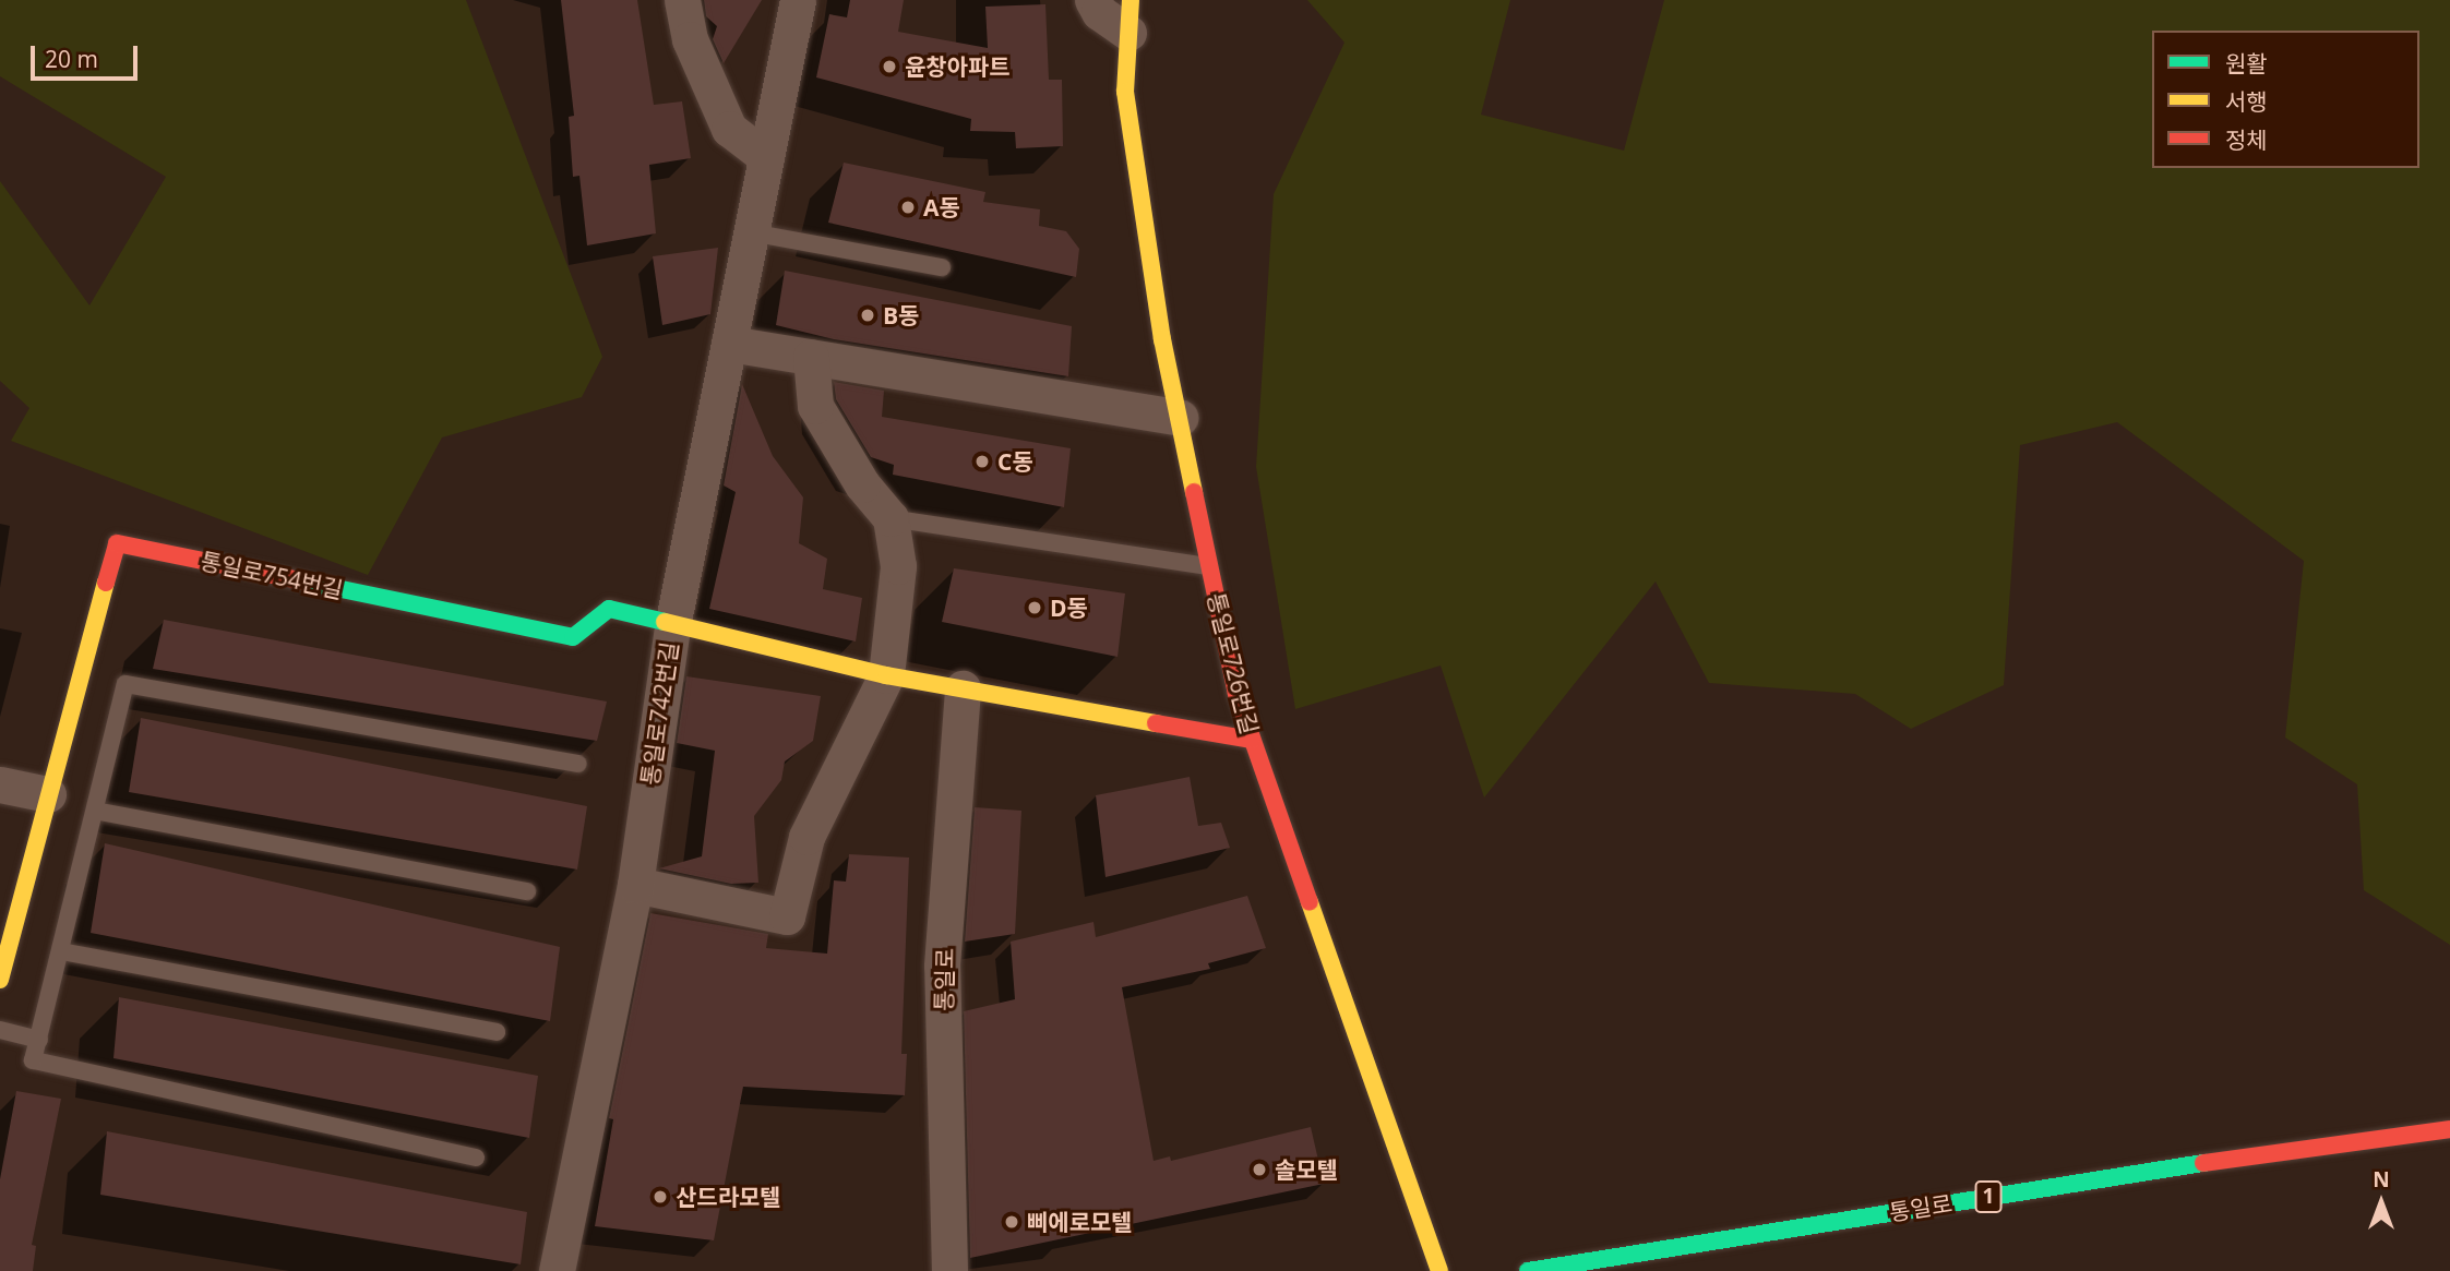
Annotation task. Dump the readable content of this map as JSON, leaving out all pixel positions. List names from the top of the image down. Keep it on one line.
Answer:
{"streets":{"street":["통일로754번길","통일로726번길","통일로742번길","통일로","1"]},"crossings":[["통일로754번길","통일로742번길"]],"places":["윤창아파트","A동","B동","C동","D동","솔모텔","산드라모텔","삐에로모텔"],"legend":["원활","서행","정체"],"scale_bar":"20 m","north":"top"}
